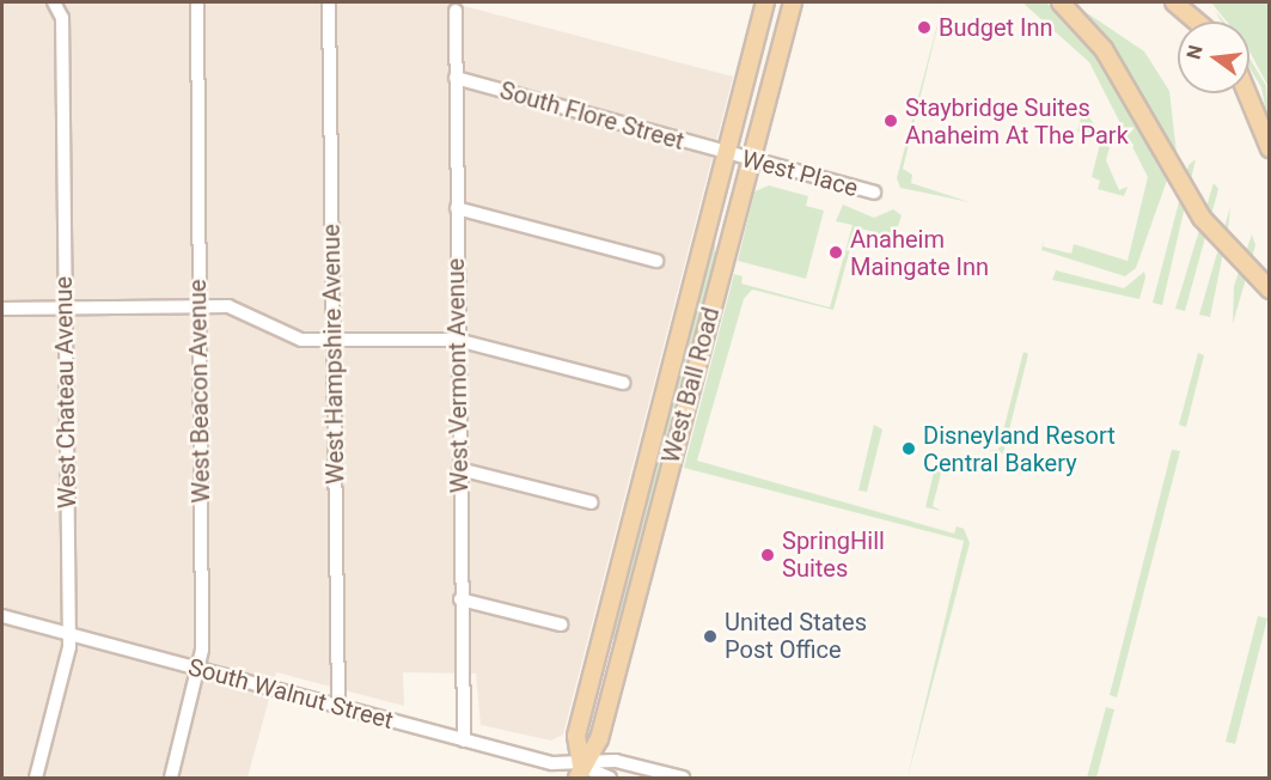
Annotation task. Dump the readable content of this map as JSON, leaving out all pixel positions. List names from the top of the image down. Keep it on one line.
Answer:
{"streets":{"main road":["West Ball Road"],"street":["South Flore Street","West Place","West Hampshire Avenue","West Vermont Avenue","West Beacon Avenue","West Chateau Avenue","South Walnut Street"]},"crossings":[["South Flore Street","West Place"],["South Flore Street","West Vermont Avenue"],["South Flore Street","West Ball Road"],["West Place","West Ball Road"],["West Hampshire Avenue","South Walnut Street"],["West Vermont Avenue","South Walnut Street"],["West Ball Road","South Walnut Street"],["West Beacon Avenue","South Walnut Street"],["West Chateau Avenue","South Walnut Street"]],"places":["Budget Inn","Staybridge Suites Anaheim At The Park","Anaheim Maingate Inn","Disneyland Resort Central Bakery","SpringHill Suites","United States Post Office"],"north":"left"}
